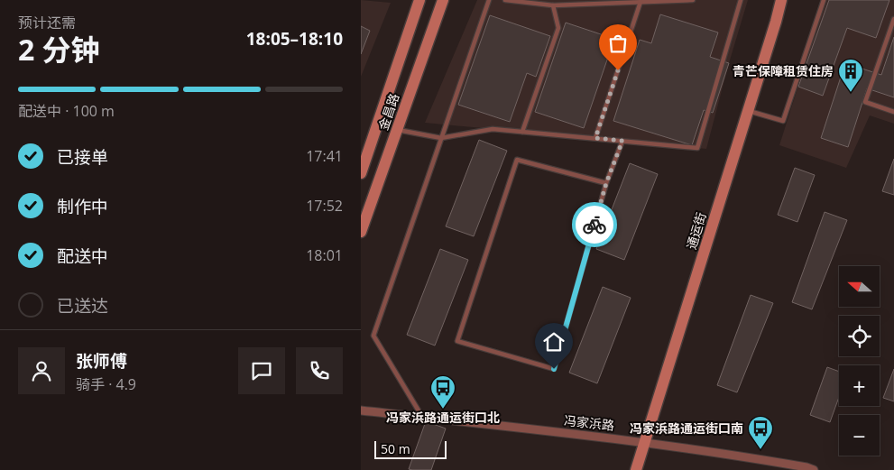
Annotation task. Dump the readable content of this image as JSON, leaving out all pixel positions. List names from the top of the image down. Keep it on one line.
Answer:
{"streets":{"street":["金昌路","通运街","冯家浜路"]},"crossings":[["通运街","冯家浜路"]],"places":{"building":["青芒保障租赁住房"],"bus stop":["冯家浜路通运街口北","冯家浜路通运街口南"]},"scale_bar":"50 m","north":"left","page":{"heading":["2 分钟","预计还需","18:05–18:10"],"panel":["张师傅","骑手 · 4.9"],"bar":"配送中 · 100 m","list":[["已接单","17:41"],["制作中","17:52"],["配送中","18:01"],"已送达"],"map_buttons":["+","−"],"scale":"50 m"}}
